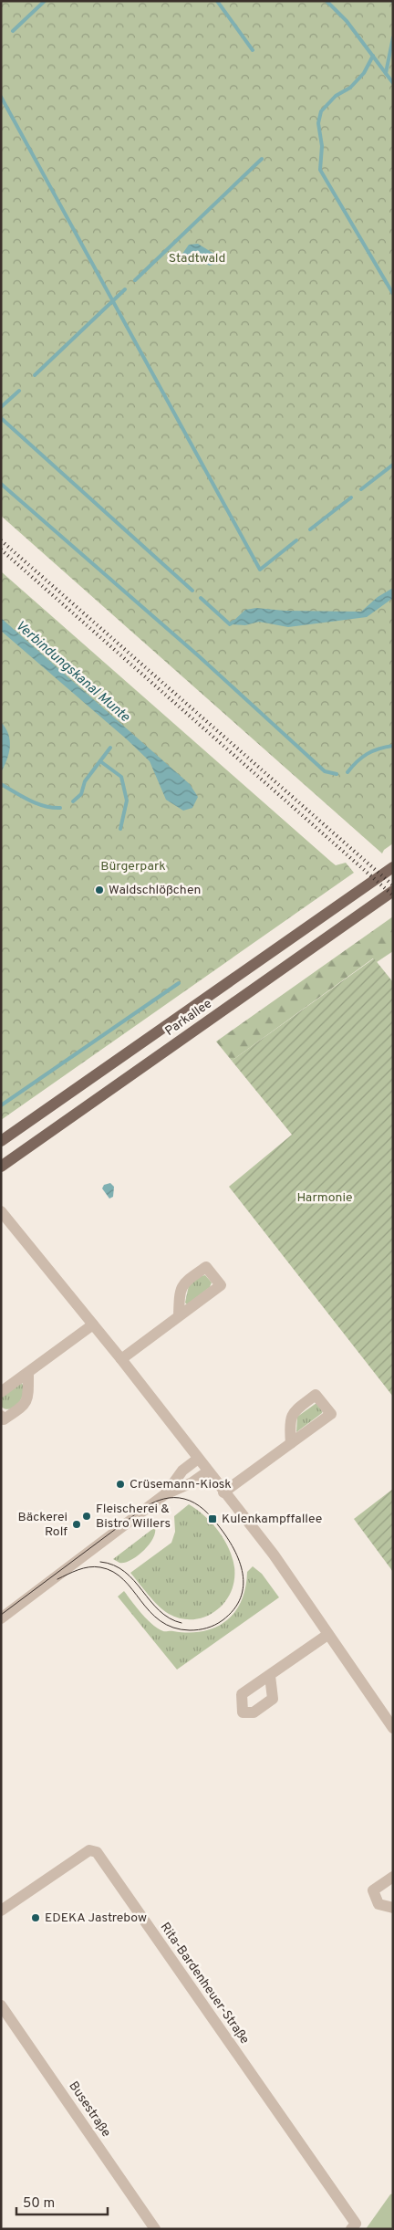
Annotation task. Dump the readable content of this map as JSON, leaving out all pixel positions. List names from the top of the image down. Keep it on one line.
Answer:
{"streets":{"main road":["Parkallee"],"street":["Rita-Bardenheuer-Straße","Busestraße"]},"water":["Verbindungskanal Munte"],"parks":["Stadtwald","Bürgerpark","Harmonie"],"places":{"other":["Waldschlößchen","Crüsemann-Kiosk","Fleischerei & Bistro Willers","Bäckerei Rolf","EDEKA Jastrebow"],"transit":["Kulenkampffallee"]},"scale_bar":"50 m"}
